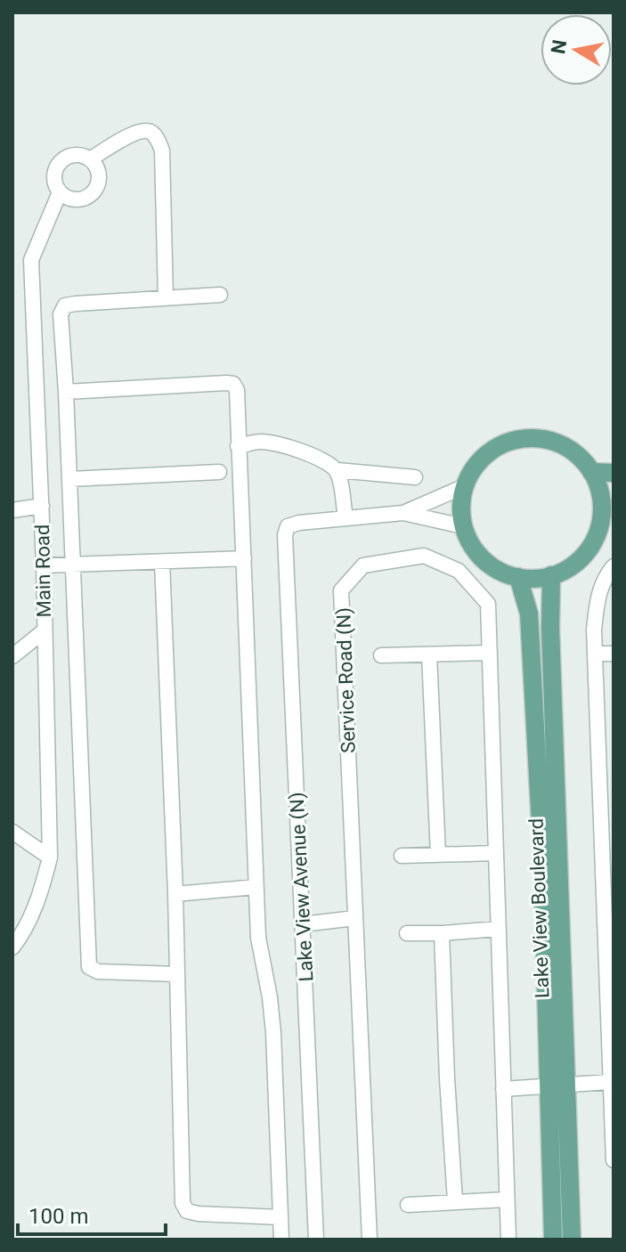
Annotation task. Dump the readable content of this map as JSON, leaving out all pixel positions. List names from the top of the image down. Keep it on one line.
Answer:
{"streets":{"main road":["Lake View Boulevard"],"street":["Main Road","Service Road (N)","Lake View Avenue (N)"]},"scale_bar":"100 m","north":"left"}
